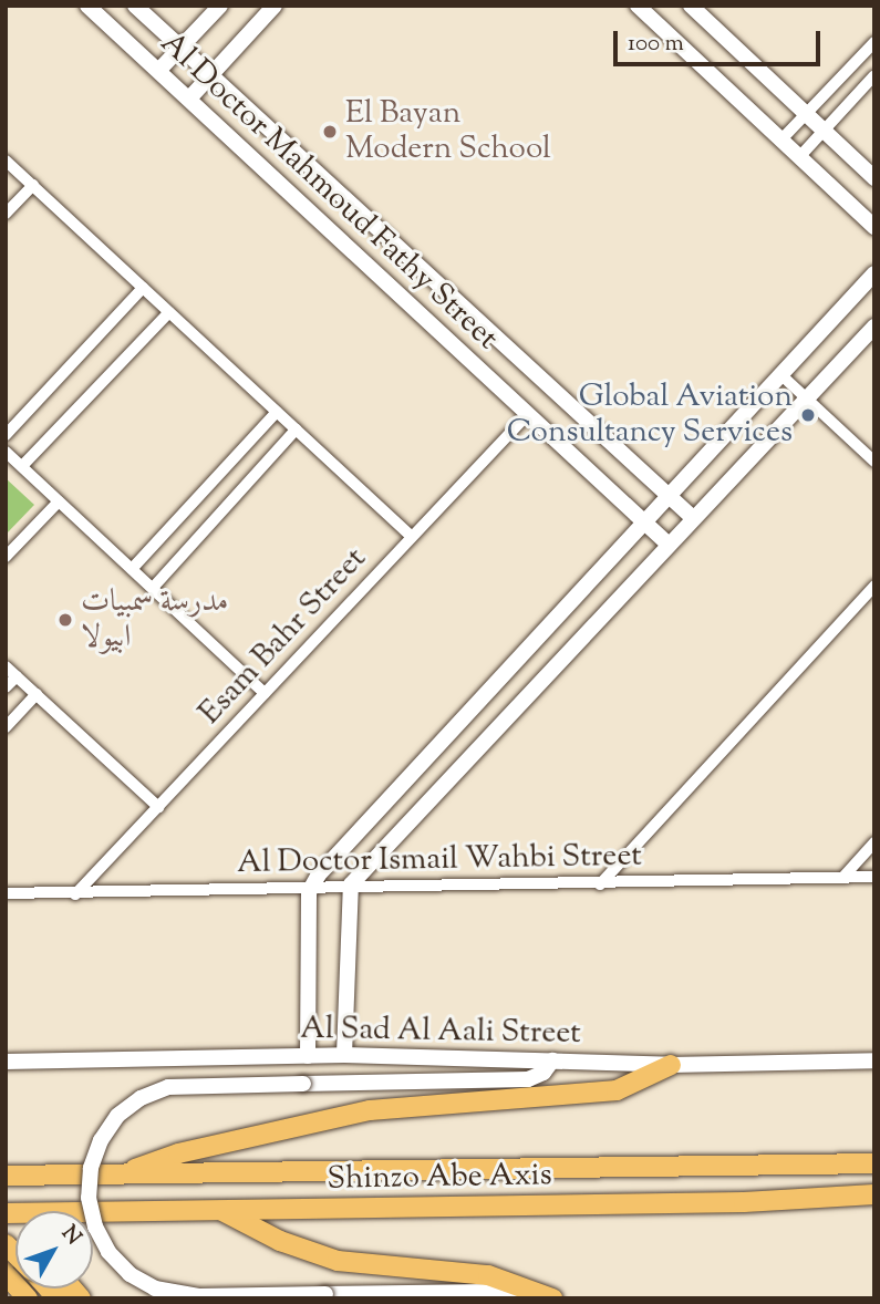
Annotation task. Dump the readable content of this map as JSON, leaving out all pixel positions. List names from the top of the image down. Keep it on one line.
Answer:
{"streets":{"main road":["Shinzo Abe Axis"],"street":["Al Doctor Mahmoud Fathy Street","Esam Bahr Street","Al Doctor Ismail Wahbi Street","Al Sad Al Aali Street"]},"crossings":[["Al Doctor Mahmoud Fathy Street","Esam Bahr Street"],["Esam Bahr Street","Al Doctor Ismail Wahbi Street"]],"places":["El Bayan Modern School","Global Aviation Consultancy Services","مدرسة سمبيات ابيولا"],"scale_bar":"100 m","north":"top right"}
